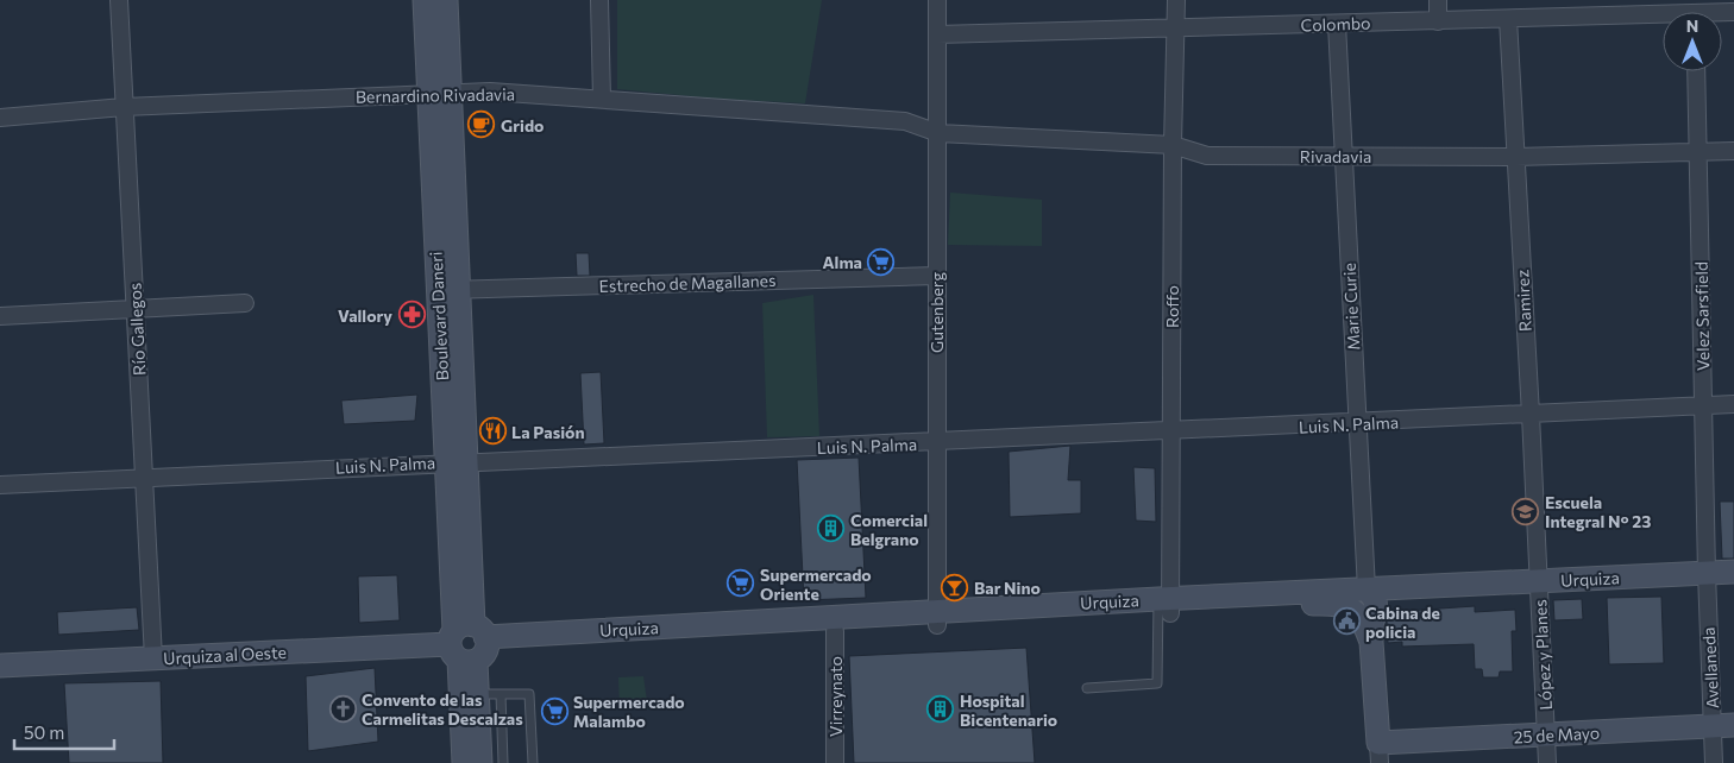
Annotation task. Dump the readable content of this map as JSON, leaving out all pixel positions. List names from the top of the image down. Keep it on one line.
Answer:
{"streets":{"main road":["Boulevard Daneri","Urquiza","Urquiza al Oeste","25 de Mayo"],"street":["Colombo","Bernardino Rivadavia","Rivadavia","Estrecho de Magallanes","Ramirez","Roffo","Marie Curie","Gutenberg","Velez Sarsfield","Río Gallegos","Luis N. Palma","López y Planes","Avellaneda","Virreynato"]},"crossings":[["Colombo","Ramirez"],["Colombo","Roffo"],["Colombo","Marie Curie"],["Colombo","Gutenberg"],["Bernardino Rivadavia","Rivadavia"],["Bernardino Rivadavia","Gutenberg"],["Bernardino Rivadavia","Boulevard Daneri"],["Bernardino Rivadavia","Río Gallegos"],["Rivadavia","Ramirez"],["Rivadavia","Roffo"],["Rivadavia","Marie Curie"],["Rivadavia","Gutenberg"],["Rivadavia","Velez Sarsfield"],["Estrecho de Magallanes","Gutenberg"],["Estrecho de Magallanes","Boulevard Daneri"],["Ramirez","Luis N. Palma"],["Ramirez","Urquiza"],["Ramirez","López y Planes"],["Roffo","Luis N. Palma"],["Roffo","Urquiza"],["Marie Curie","Luis N. Palma"],["Marie Curie","Urquiza"],["Gutenberg","Luis N. Palma"],["Gutenberg","Urquiza"],["Boulevard Daneri","Luis N. Palma"],["Boulevard Daneri","Urquiza"],["Boulevard Daneri","Urquiza al Oeste"],["Velez Sarsfield","Luis N. Palma"],["Velez Sarsfield","Urquiza"],["Velez Sarsfield","Avellaneda"],["Río Gallegos","Luis N. Palma"],["Río Gallegos","Urquiza al Oeste"],["Urquiza","Urquiza al Oeste"],["Urquiza","López y Planes"],["Urquiza","Avellaneda"],["Urquiza","Virreynato"],["López y Planes","25 de Mayo"],["Avellaneda","25 de Mayo"]],"places":{"cafe":["Grido"],"supermarket":["Alma","Supermercado Oriente","Supermercado Malambo"],"pharmacy":["Vallory"],"restaurant":["La Pasión"],"school or university":["Escuela Integral N° 23"],"building":["Comercial Belgrano","Hospital Bicentenario"],"bar":["Bar Nino"],"public building":["Cabina de policia"],"church":["Convento de las Carmelitas Descalzas"]},"scale_bar":"50 m","north":"top"}
